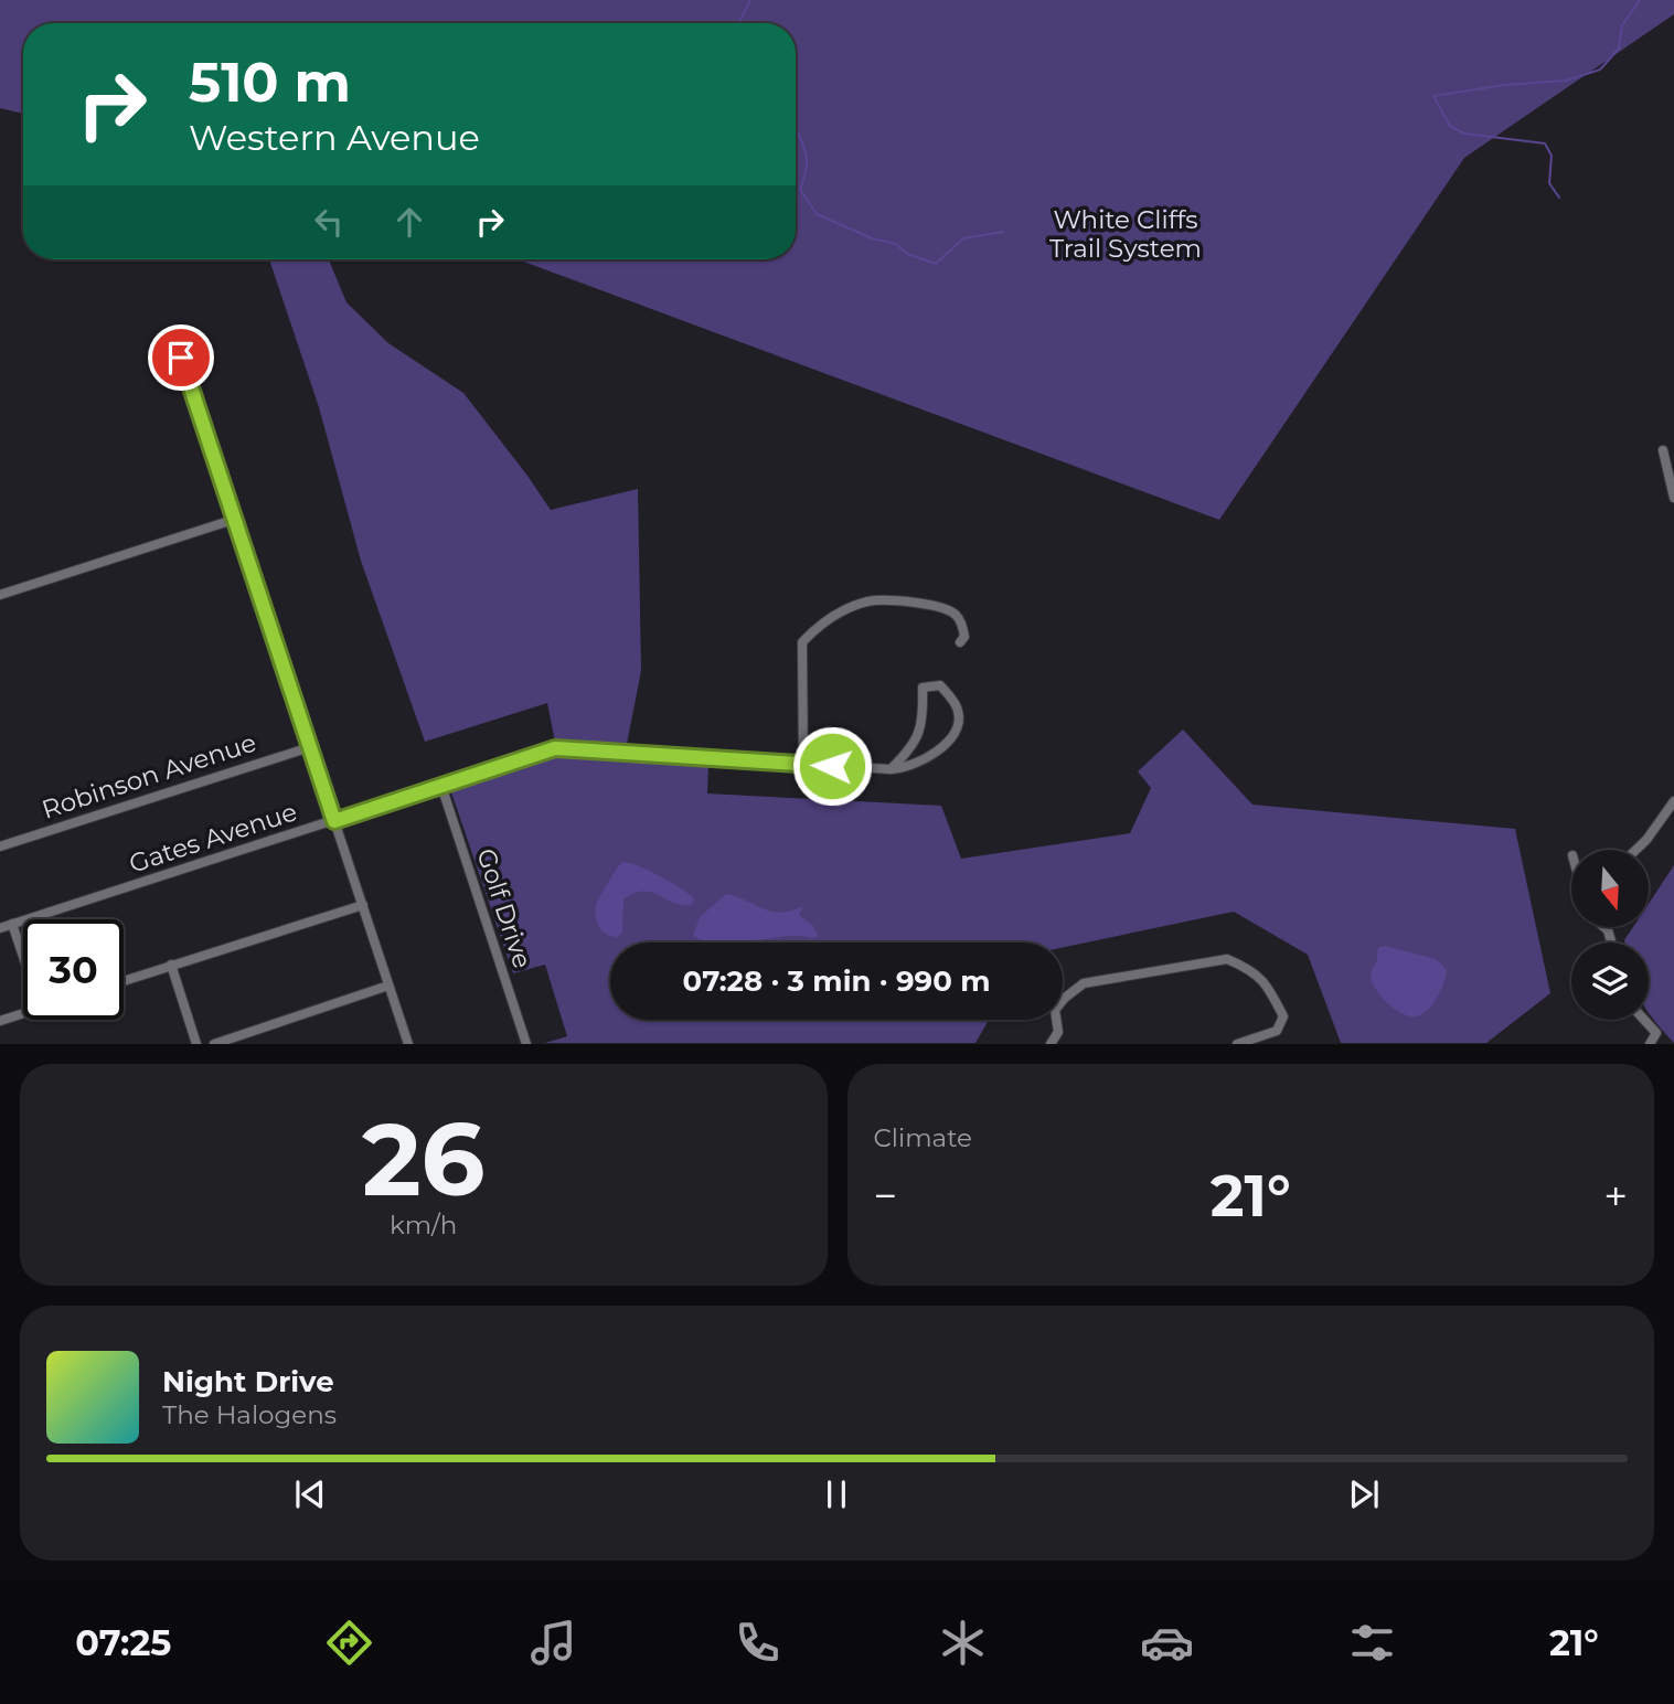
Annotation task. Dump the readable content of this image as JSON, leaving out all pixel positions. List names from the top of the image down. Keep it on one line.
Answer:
{"streets":{"street":["Robinson Avenue","Gates Avenue","Golf Drive"]},"crossings":[["Gates Avenue","Golf Drive"]],"parks":["White Cliffs Trail System"],"north":"bottom","page":{"turn":["510 m","Western Avenue"],"limit":"30","trip":"07:28 · 3 min · 990 m","tile":[["26","km/h"],"Climate"],"heat":["−","21°","+"],"song":["Night Drive","The Halogens"],"tabs":["07:25","21°"]}}
